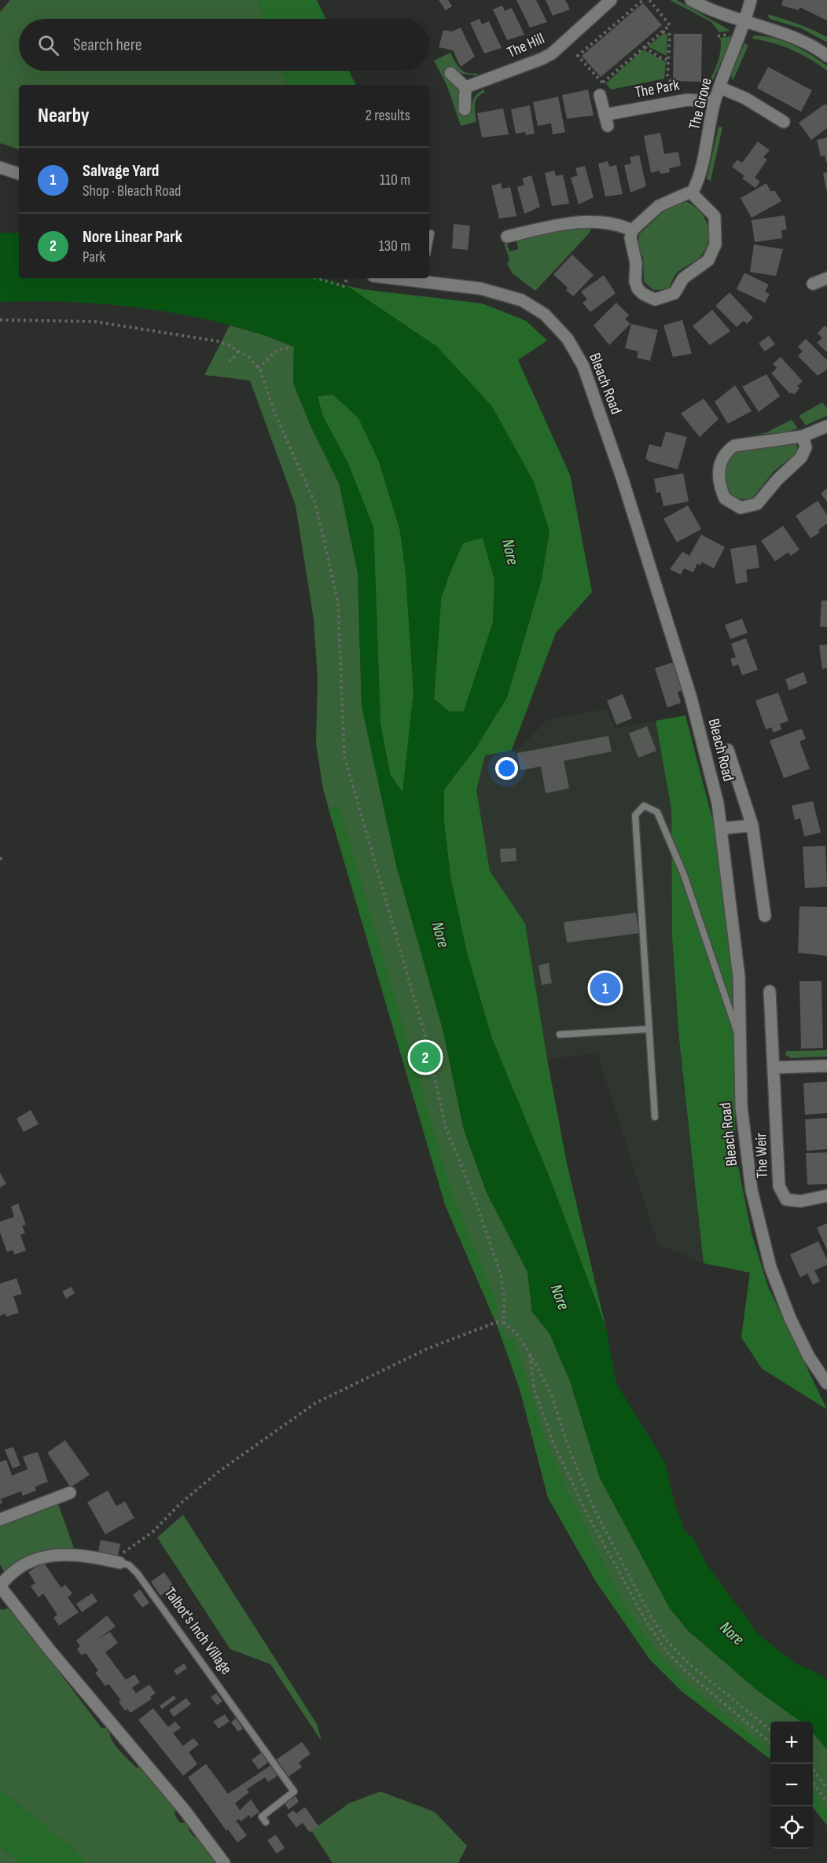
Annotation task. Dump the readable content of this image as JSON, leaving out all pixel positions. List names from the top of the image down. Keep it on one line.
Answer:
{"streets":{"street":["The Hill","The Park","The Grove","Bleach Road","The Weir","Talbot's Inch Village"]},"crossings":[["The Park","The Grove"]],"water":["Nore"],"page":{"search":"Search here","heading":["Nearby","2 results"],"list":[{"mark":"1","name":"Salvage Yard","note":"Shop · Bleach Road","value":"110 m"},{"mark":"2","name":"Nore Linear Park","note":"Park","value":"130 m"}],"pins":["1","2"],"map_buttons":["+","−"]}}
